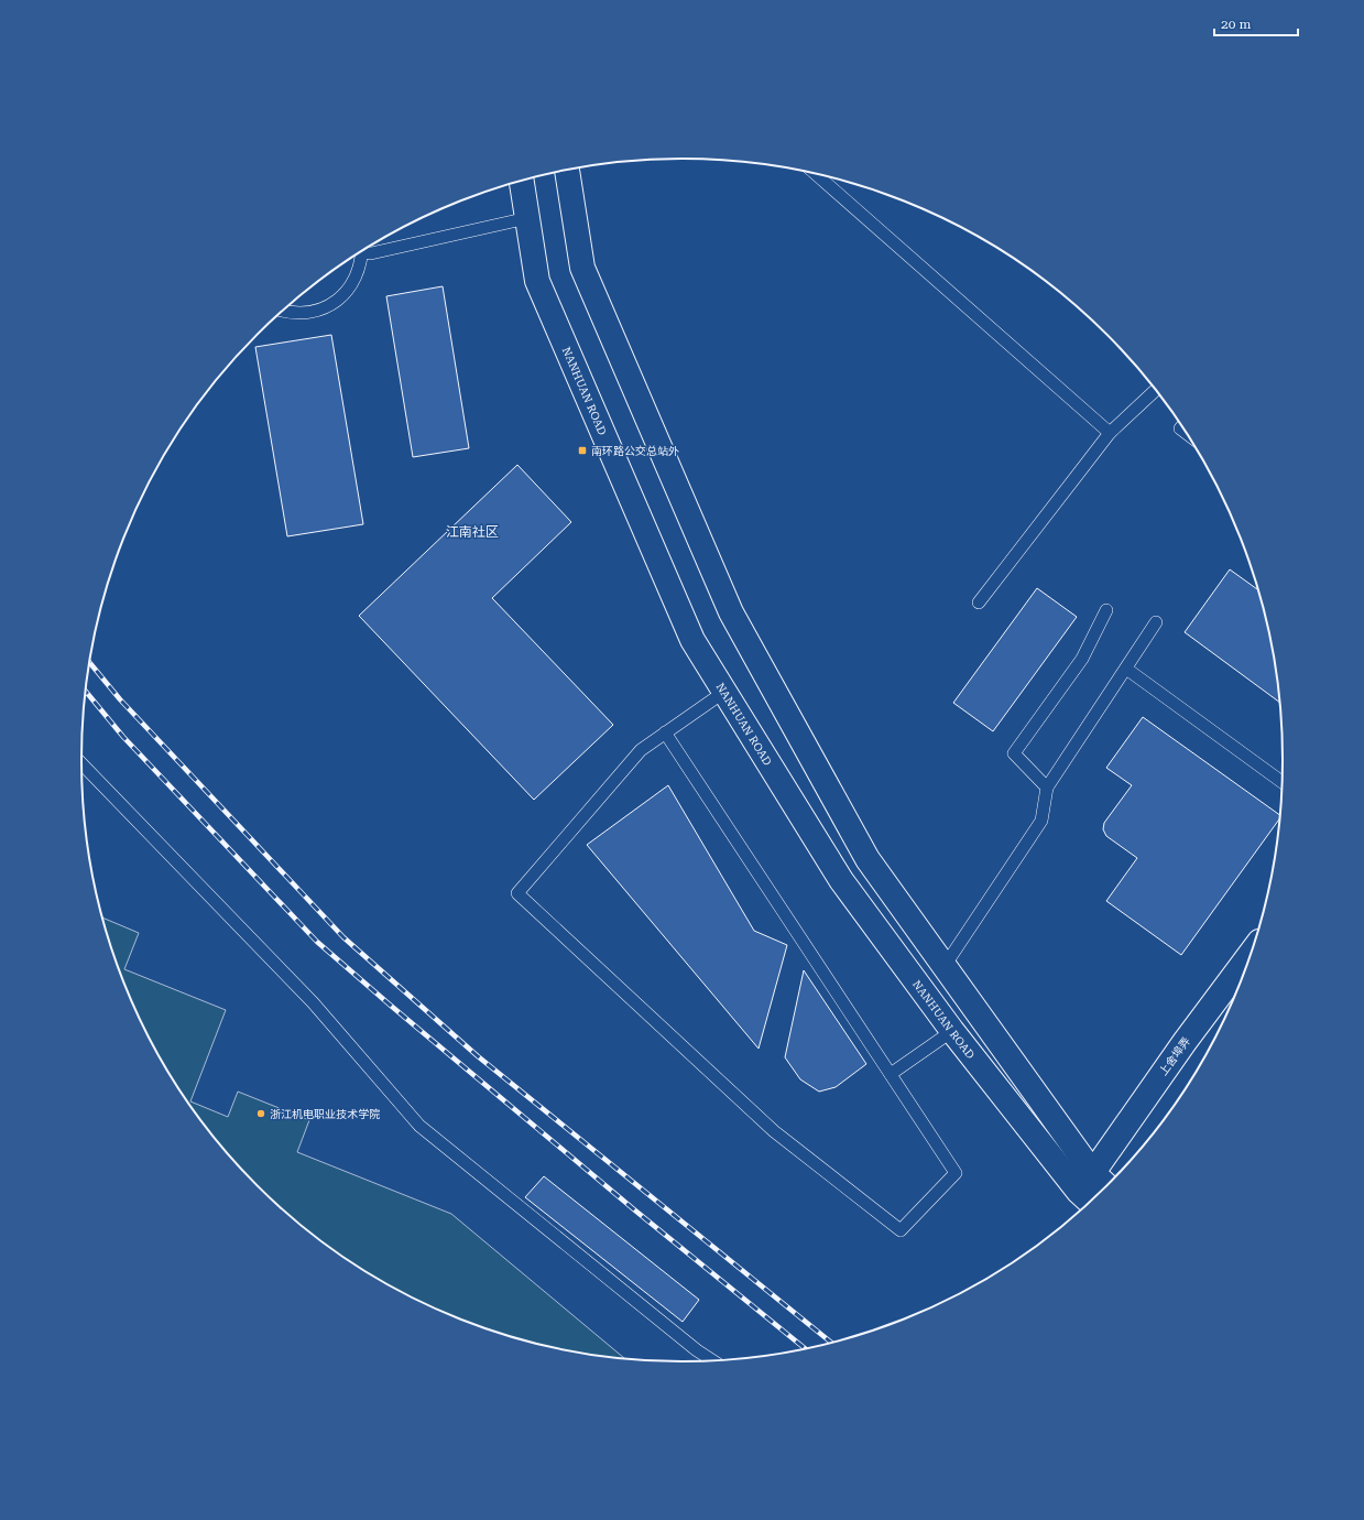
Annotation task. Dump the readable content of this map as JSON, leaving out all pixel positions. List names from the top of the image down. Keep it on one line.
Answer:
{"streets":{"main road":["NANHUAN ROAD","上舍埠弄"]},"crossings":[["NANHUAN ROAD","上舍埠弄"]],"districts":["江南社区"],"places":{"transit":["南环路公交总站外"],"other":["浙江机电职业技术学院"]},"scale_bar":"20 m"}
